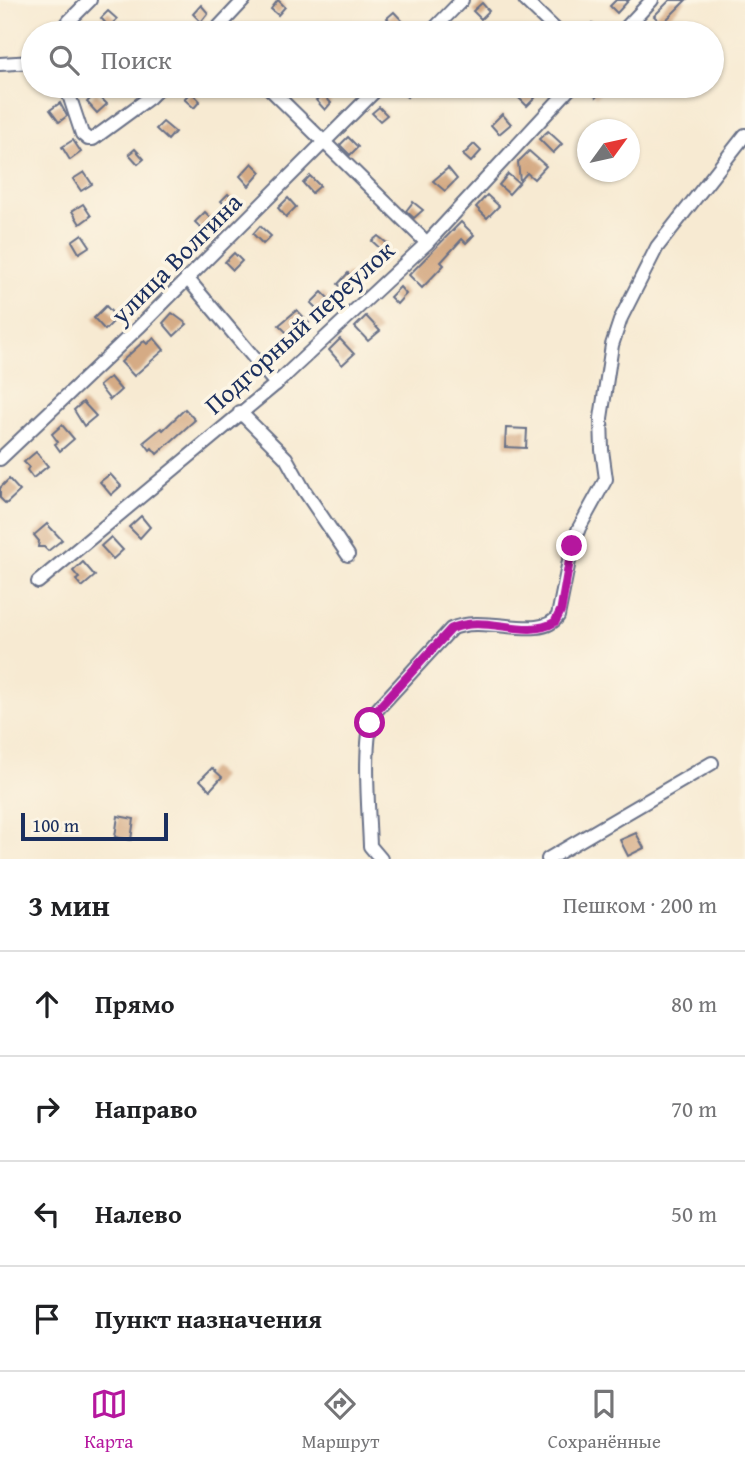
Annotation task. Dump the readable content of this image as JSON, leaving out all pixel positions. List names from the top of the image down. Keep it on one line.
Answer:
{"streets":{"street":["улица Волгина","Подгорный переулок"]},"scale_bar":"100 m","north":"top right","page":{"search":"Поиск","scale":"100 m","heading":["3 мин","Пешком · 200 m"],"list":[["Прямо","80 m"],["Направо","70 m"],["Налево","50 m"],"Пункт назначения"],"nav":["Карта","Маршрут","Сохранённые"]}}
